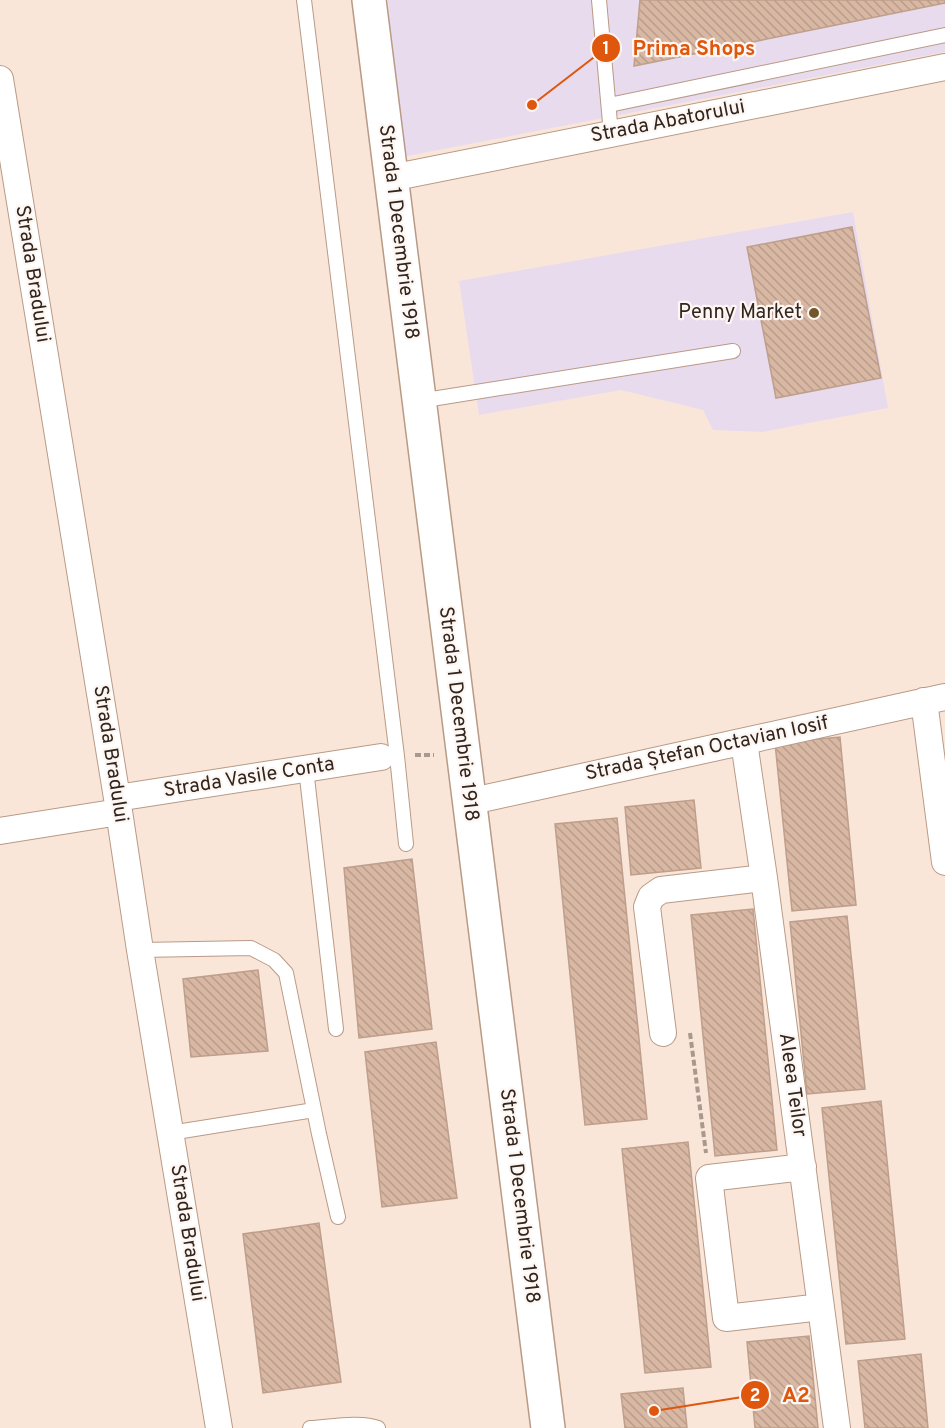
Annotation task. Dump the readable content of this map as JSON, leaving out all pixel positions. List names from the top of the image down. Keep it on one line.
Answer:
{"streets":{"main road":["Strada 1 Decembrie 1918"],"street":["Strada Abatorului","Strada Bradului","Strada Ștefan Octavian Iosif","Strada Vasile Conta","Aleea Teilor"]},"crossings":[["Strada Abatorului","Strada 1 Decembrie 1918"],["Strada 1 Decembrie 1918","Strada Ștefan Octavian Iosif"],["Strada Bradului","Strada Vasile Conta"],["Strada Ștefan Octavian Iosif","Aleea Teilor"]],"places":["Prima Shops","Penny Market","A2"]}
